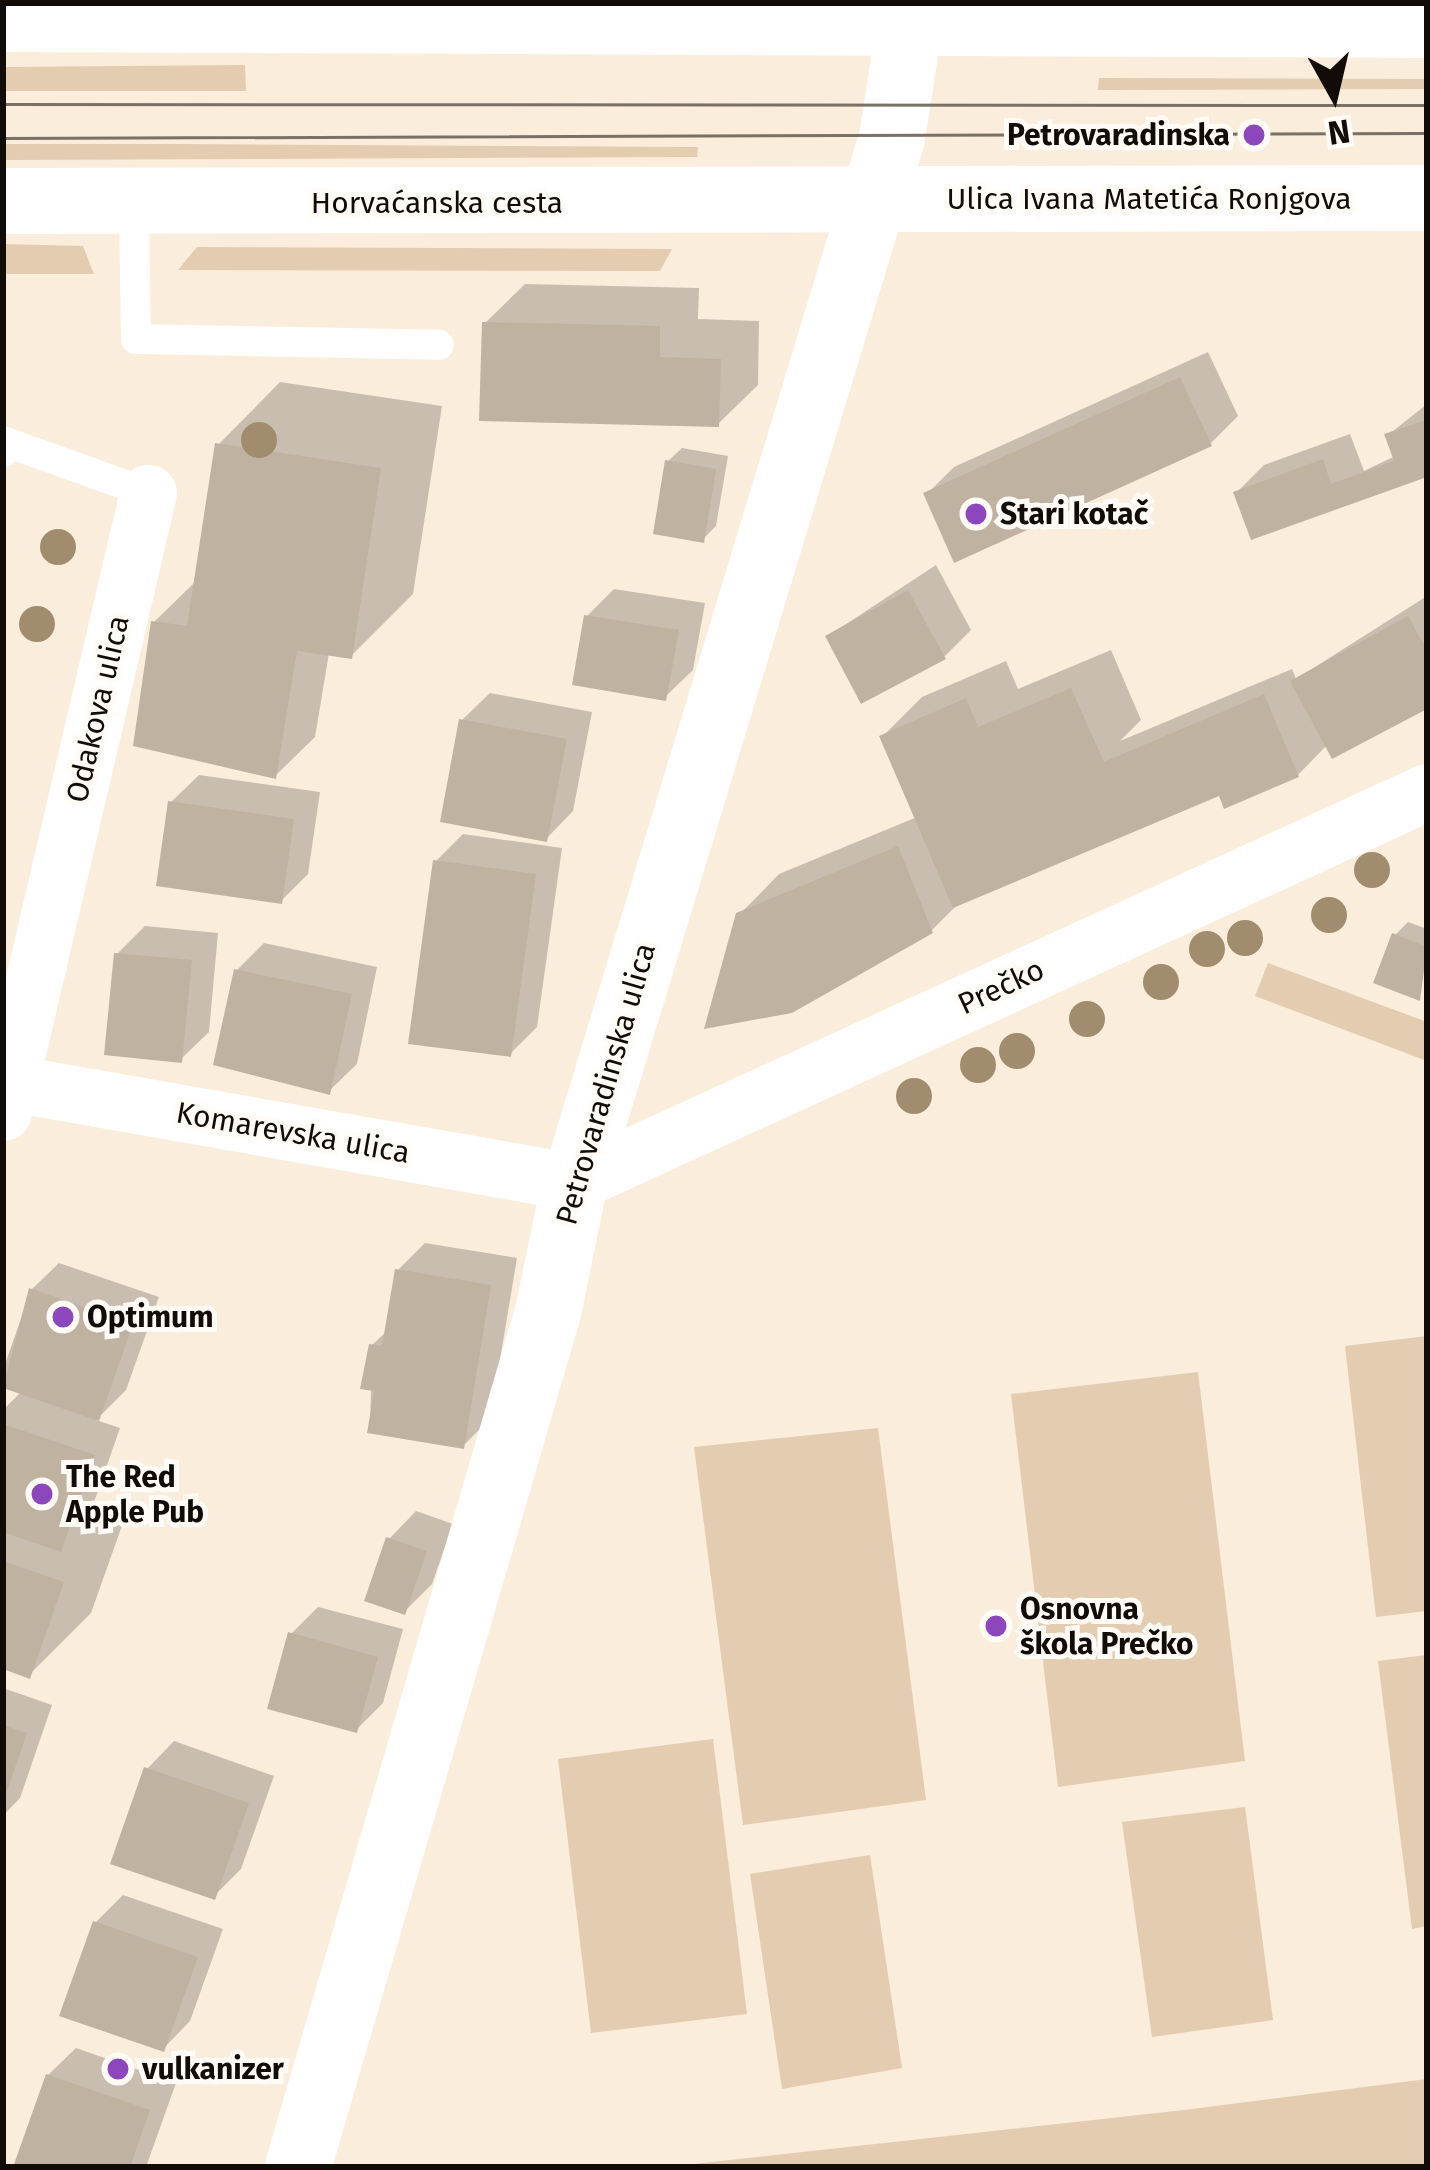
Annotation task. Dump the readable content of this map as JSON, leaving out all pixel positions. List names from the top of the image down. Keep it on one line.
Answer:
{"streets":{"street":["Ulica Ivana Matetića Ronjgova","Horvaćanska cesta","Odakova ulica","Prečko","Petrovaradinska ulica","Komarevska ulica"]},"crossings":[["Ulica Ivana Matetića Ronjgova","Horvaćanska cesta"],["Ulica Ivana Matetića Ronjgova","Petrovaradinska ulica"],["Horvaćanska cesta","Petrovaradinska ulica"],["Odakova ulica","Komarevska ulica"],["Prečko","Petrovaradinska ulica"],["Prečko","Komarevska ulica"],["Petrovaradinska ulica","Komarevska ulica"]],"places":["Petrovaradinska","Stari kotač","Optimum","The Red Apple Pub","Osnovna škola Prečko","vulkanizer"],"north":"bottom"}
